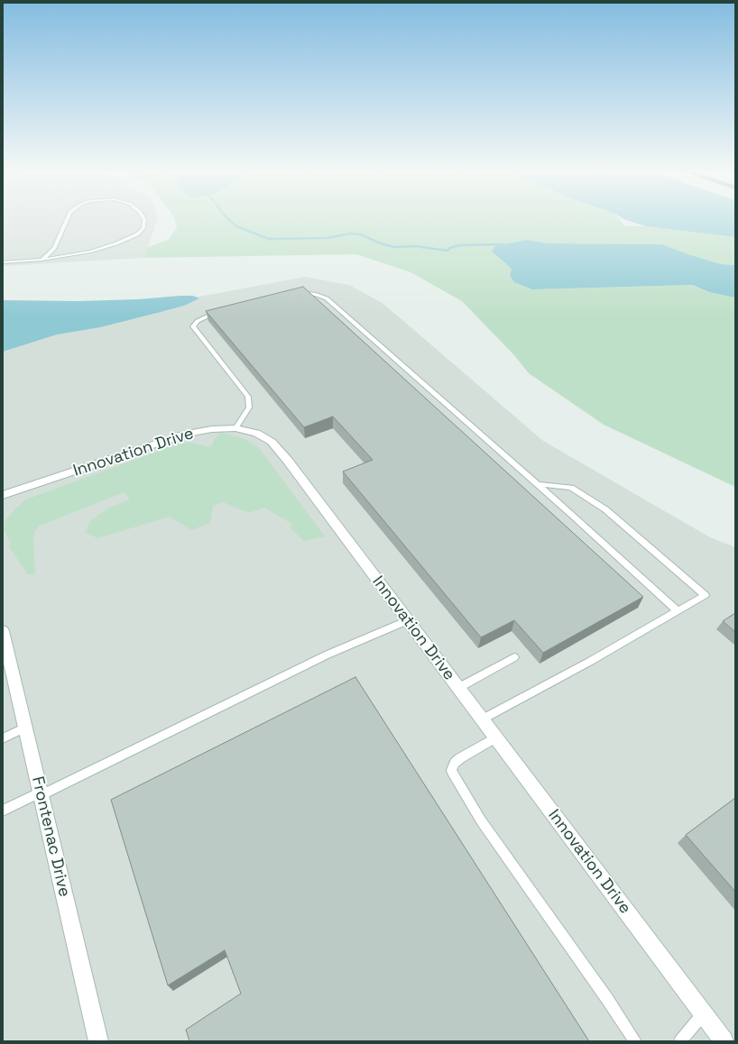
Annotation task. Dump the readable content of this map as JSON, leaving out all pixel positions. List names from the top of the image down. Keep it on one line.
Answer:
{"streets":{"street":["Innovation Drive","Frontenac Drive"]}}
